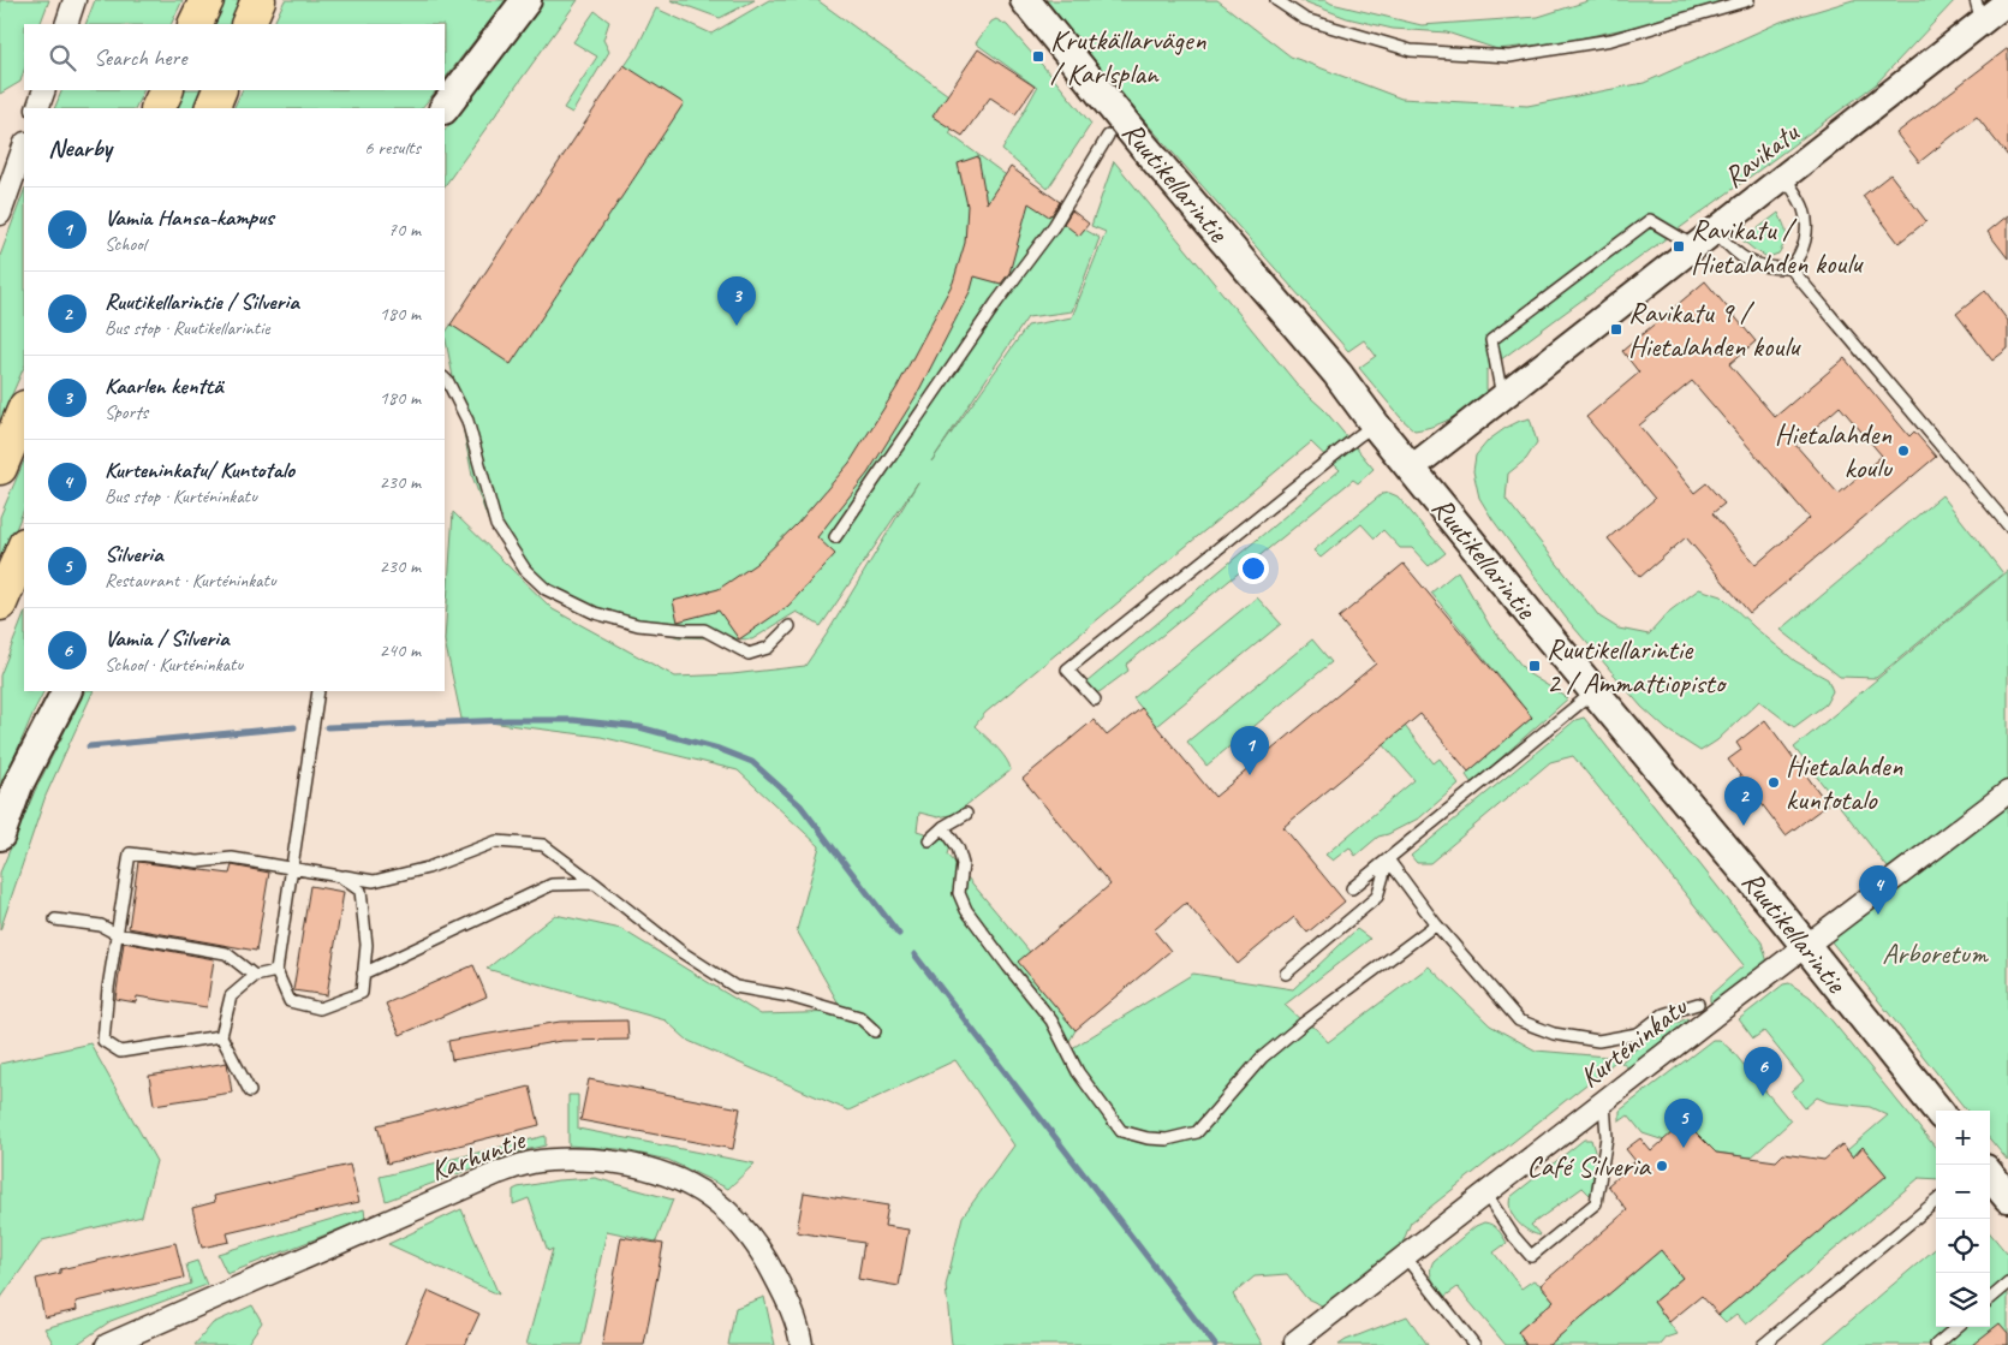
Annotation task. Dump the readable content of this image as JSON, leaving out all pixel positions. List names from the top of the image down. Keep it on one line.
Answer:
{"streets":{"main road":["Ruutikellarintie"],"street":["Ravikatu","Kurténinkatu","Karhuntie"]},"crossings":[["Ravikatu","Ruutikellarintie"],["Ruutikellarintie","Kurténinkatu"]],"parks":["Arboretum"],"places":{"transit":["Krutkällarvägen / Karlsplan","Ravikatu / Hietalahden koulu","Ravikatu 9 / Hietalahden koulu","Ruutikellarintie 2 / Ammattiopisto"],"other":["Hietalahden koulu","Hietalahden kuntotalo","Café Silveria"]},"page":{"search":"Search here","heading":["Nearby","6 results"],"list":[{"mark":"1","name":"Vamia Hansa-kampus","note":"School","value":"70 m"},{"mark":"2","name":"Ruutikellarintie / Silveria","note":"Bus stop · Ruutikellarintie","value":"180 m"},{"mark":"3","name":"Kaarlen kenttä","note":"Sports","value":"180 m"},{"mark":"4","name":"Kurteninkatu/ Kuntotalo","note":"Bus stop · Kurténinkatu","value":"230 m"},{"mark":"5","name":"Silveria","note":"Restaurant · Kurténinkatu","value":"230 m"},{"mark":"6","name":"Vamia / Silveria","note":"School · Kurténinkatu","value":"240 m"}],"pins":["3","1","2","4","6","5"],"map_buttons":["+","−"]}}
